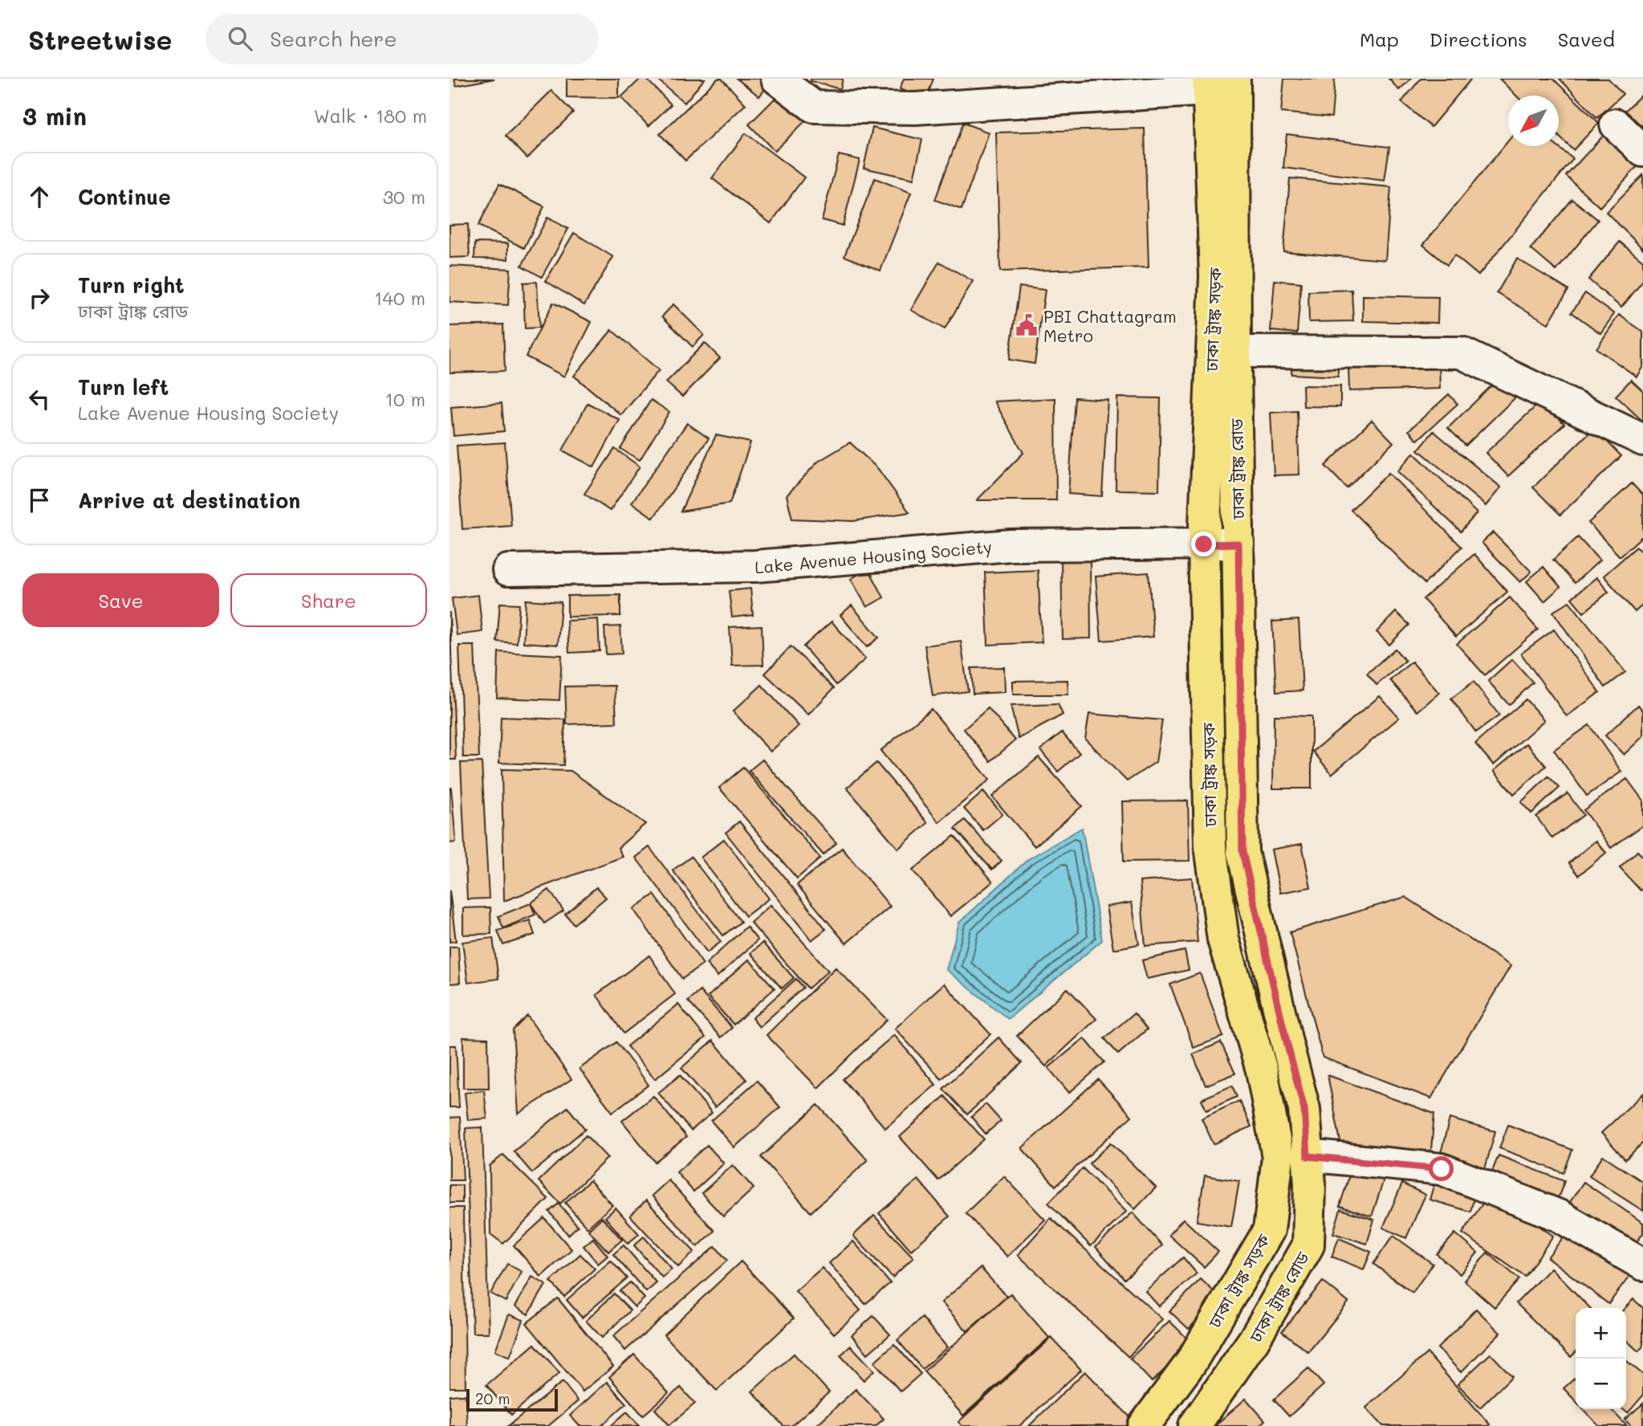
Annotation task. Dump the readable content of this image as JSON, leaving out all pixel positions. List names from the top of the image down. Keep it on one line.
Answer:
{"streets":{"main road":["ঢাকা ট্রাঙ্ক সড়ক","ঢাকা ট্রাঙ্ক রোড"],"street":["Lake Avenue Housing Society"]},"crossings":[["ঢাকা ট্রাঙ্ক সড়ক","ঢাকা ট্রাঙ্ক রোড"],["ঢাকা ট্রাঙ্ক সড়ক","Lake Avenue Housing Society"],["ঢাকা ট্রাঙ্ক রোড","Lake Avenue Housing Society"]],"places":{"public building":["PBI Chattagram Metro"]},"scale_bar":"20 m","north":"bottom left","page":{"header":"Streetwise","search":"Search here","nav":["Map","Directions","Saved"],"heading":["3 min","Walk · 180 m"],"list":[["Continue","30 m"],["Turn right","ঢাকা ট্রাঙ্ক রোড","140 m"],["Turn left","Lake Avenue Housing Society","10 m"],"Arrive at destination"],"buttons":["Save","Share"],"map_buttons":["+","−"],"scale":"20 m"}}
